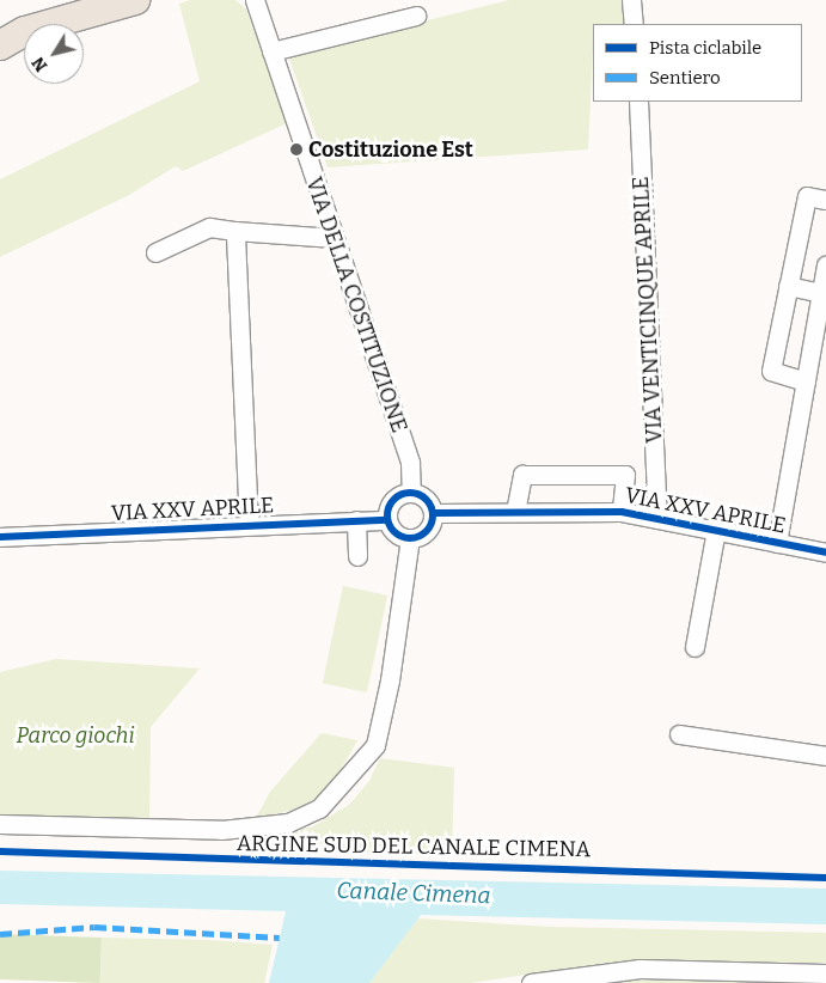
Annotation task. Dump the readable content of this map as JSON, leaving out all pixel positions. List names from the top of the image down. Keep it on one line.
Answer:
{"streets":{"street":["VIA DELLA COSTITUZIONE","VIA VENTICINQUE APRILE","VIA XXV APRILE"],"cycle path":["ARGINE SUD DEL CANALE CIMENA"]},"crossings":[["VIA DELLA COSTITUZIONE","VIA XXV APRILE"],["VIA VENTICINQUE APRILE","VIA XXV APRILE"]],"water":["Canale Cimena"],"parks":["Parco giochi"],"places":["Costituzione Est"],"legend":["Pista ciclabile","Sentiero"],"north":"bottom left"}
